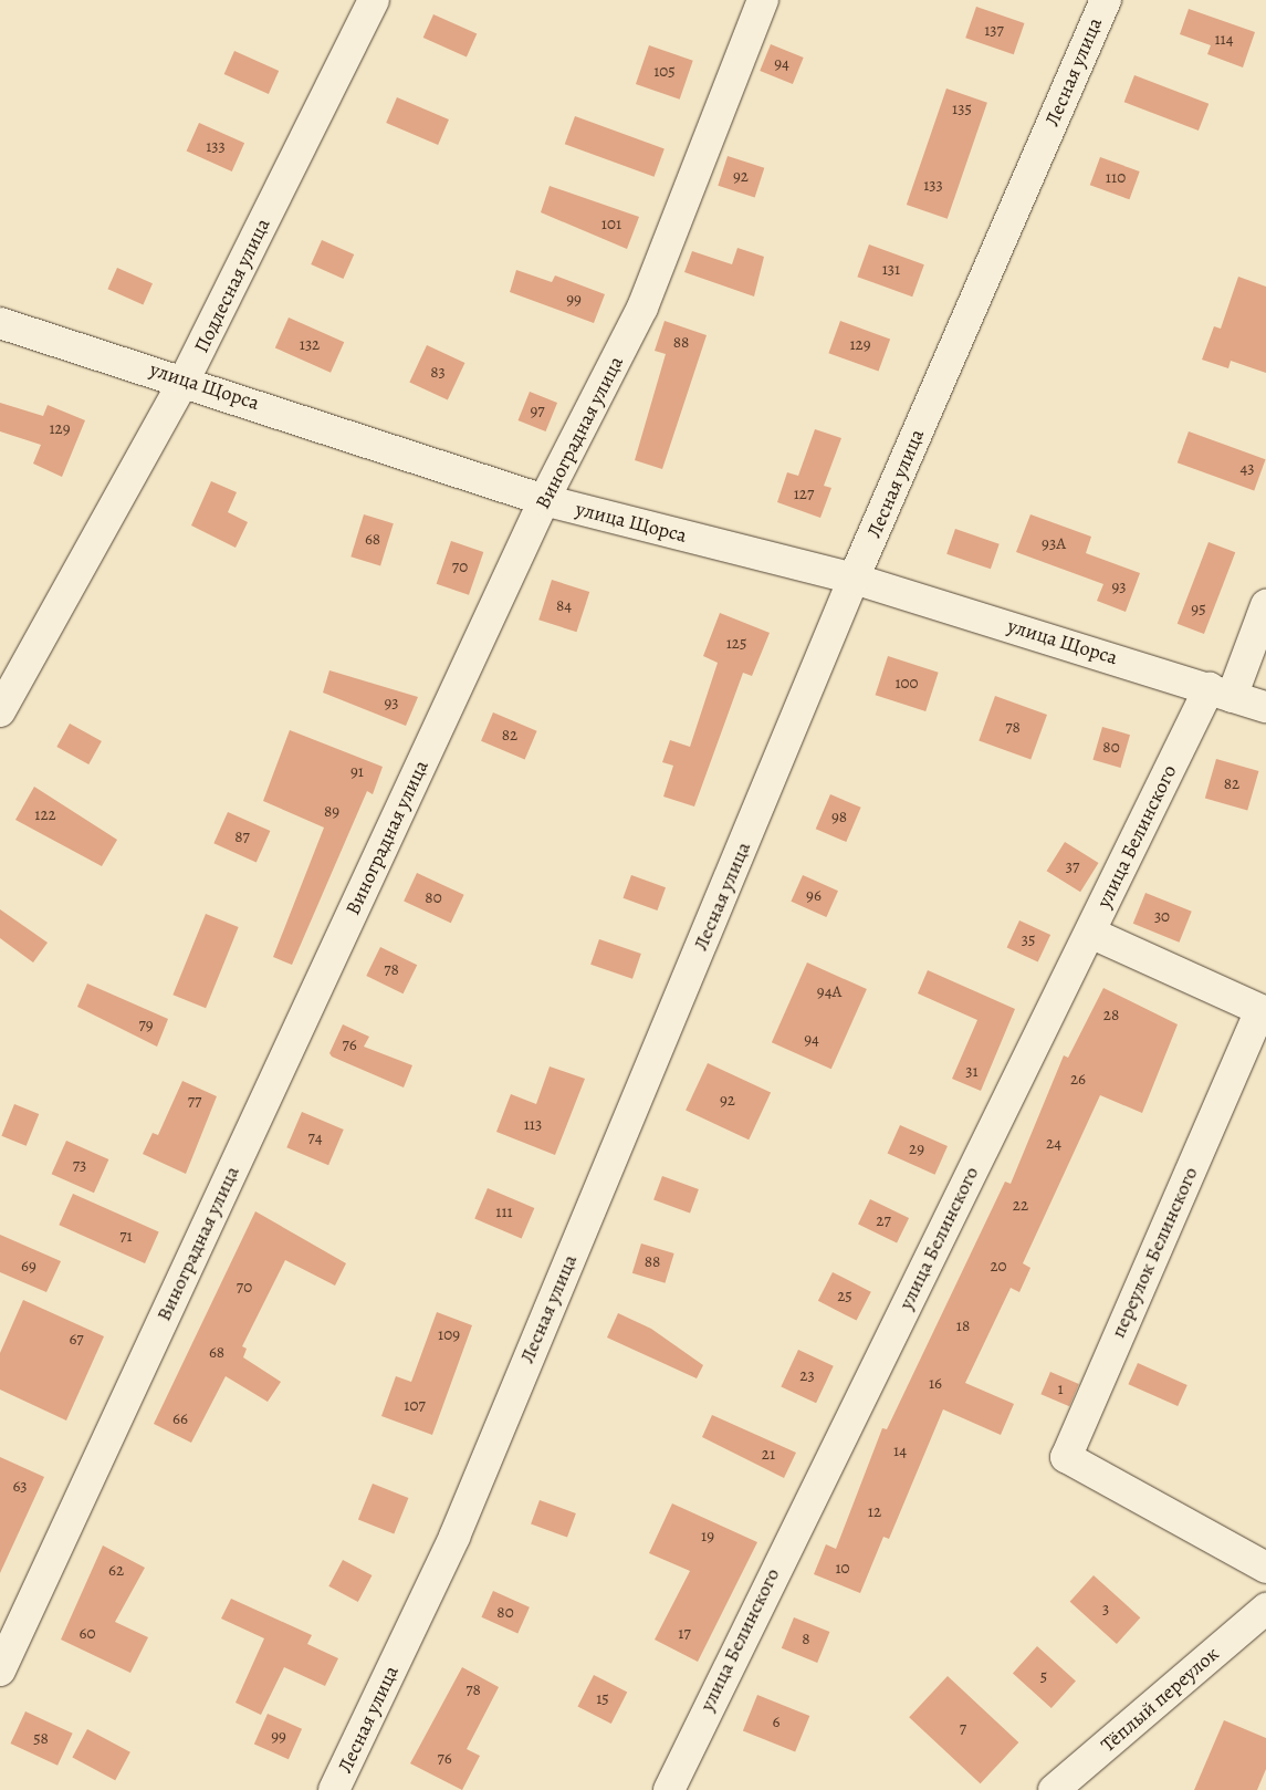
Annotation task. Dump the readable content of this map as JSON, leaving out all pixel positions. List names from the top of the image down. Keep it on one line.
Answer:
{"streets":{"street":["Лесная улица","Подлесная улица","улица Щорса","Виноградная улица","улица Белинского","переулок Белинского","Тёплый переулок"]},"crossings":[["Лесная улица","улица Щорса"],["Подлесная улица","улица Щорса"],["улица Щорса","Виноградная улица"],["улица Щорса","улица Белинского"],["улица Белинского","переулок Белинского"]],"house_numbers":["137","114","94","105","135","133","92","110","133","101","131","99","88","132","129","83","97","129","43","127","68","93А","70","93","84","95","125","100","93","78","82","80","91","82","89","122","98","87","37","96","80","30","35","78","94А","28","79","94","76","31","26","92","77","113","74","24","29","73","22","111","27","71","88","69","20","70","25","18","109","67","68","23","16","1","107","66","14","21","63","12","19","10","62","3","80","60","17","8","5","78","15","6","7","99","58","76"]}
